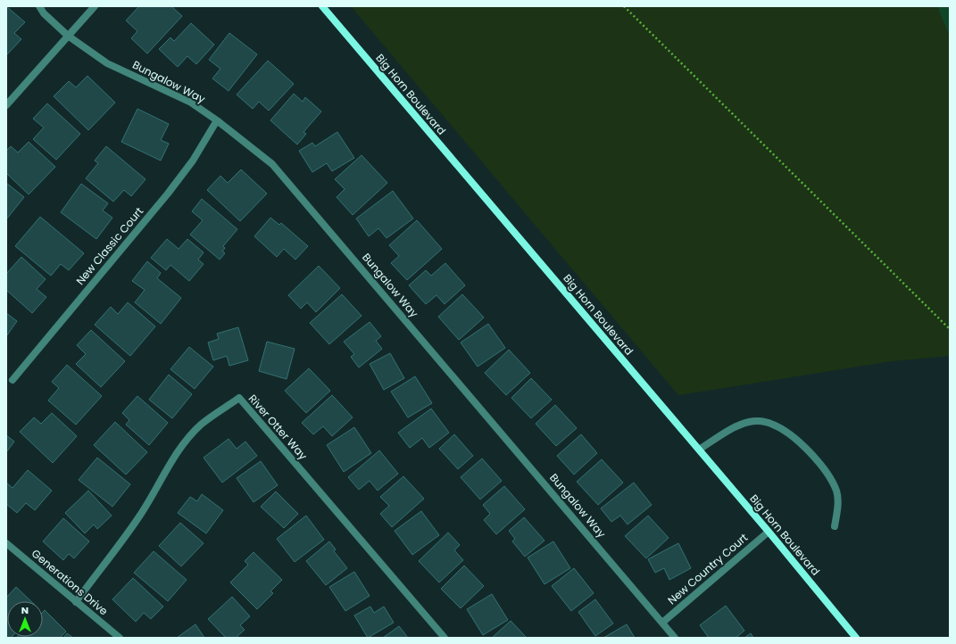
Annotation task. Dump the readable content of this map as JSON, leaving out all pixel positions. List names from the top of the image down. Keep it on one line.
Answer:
{"streets":{"main road":["Big Horn Boulevard"],"street":["Bungalow Way","New Classic Court","River Otter Way","New Country Court","Generations Drive"]},"crossings":[["Bungalow Way","New Classic Court"],["Bungalow Way","New Country Court"],["Big Horn Boulevard","New Country Court"],["River Otter Way","Generations Drive"]],"north":"top"}
